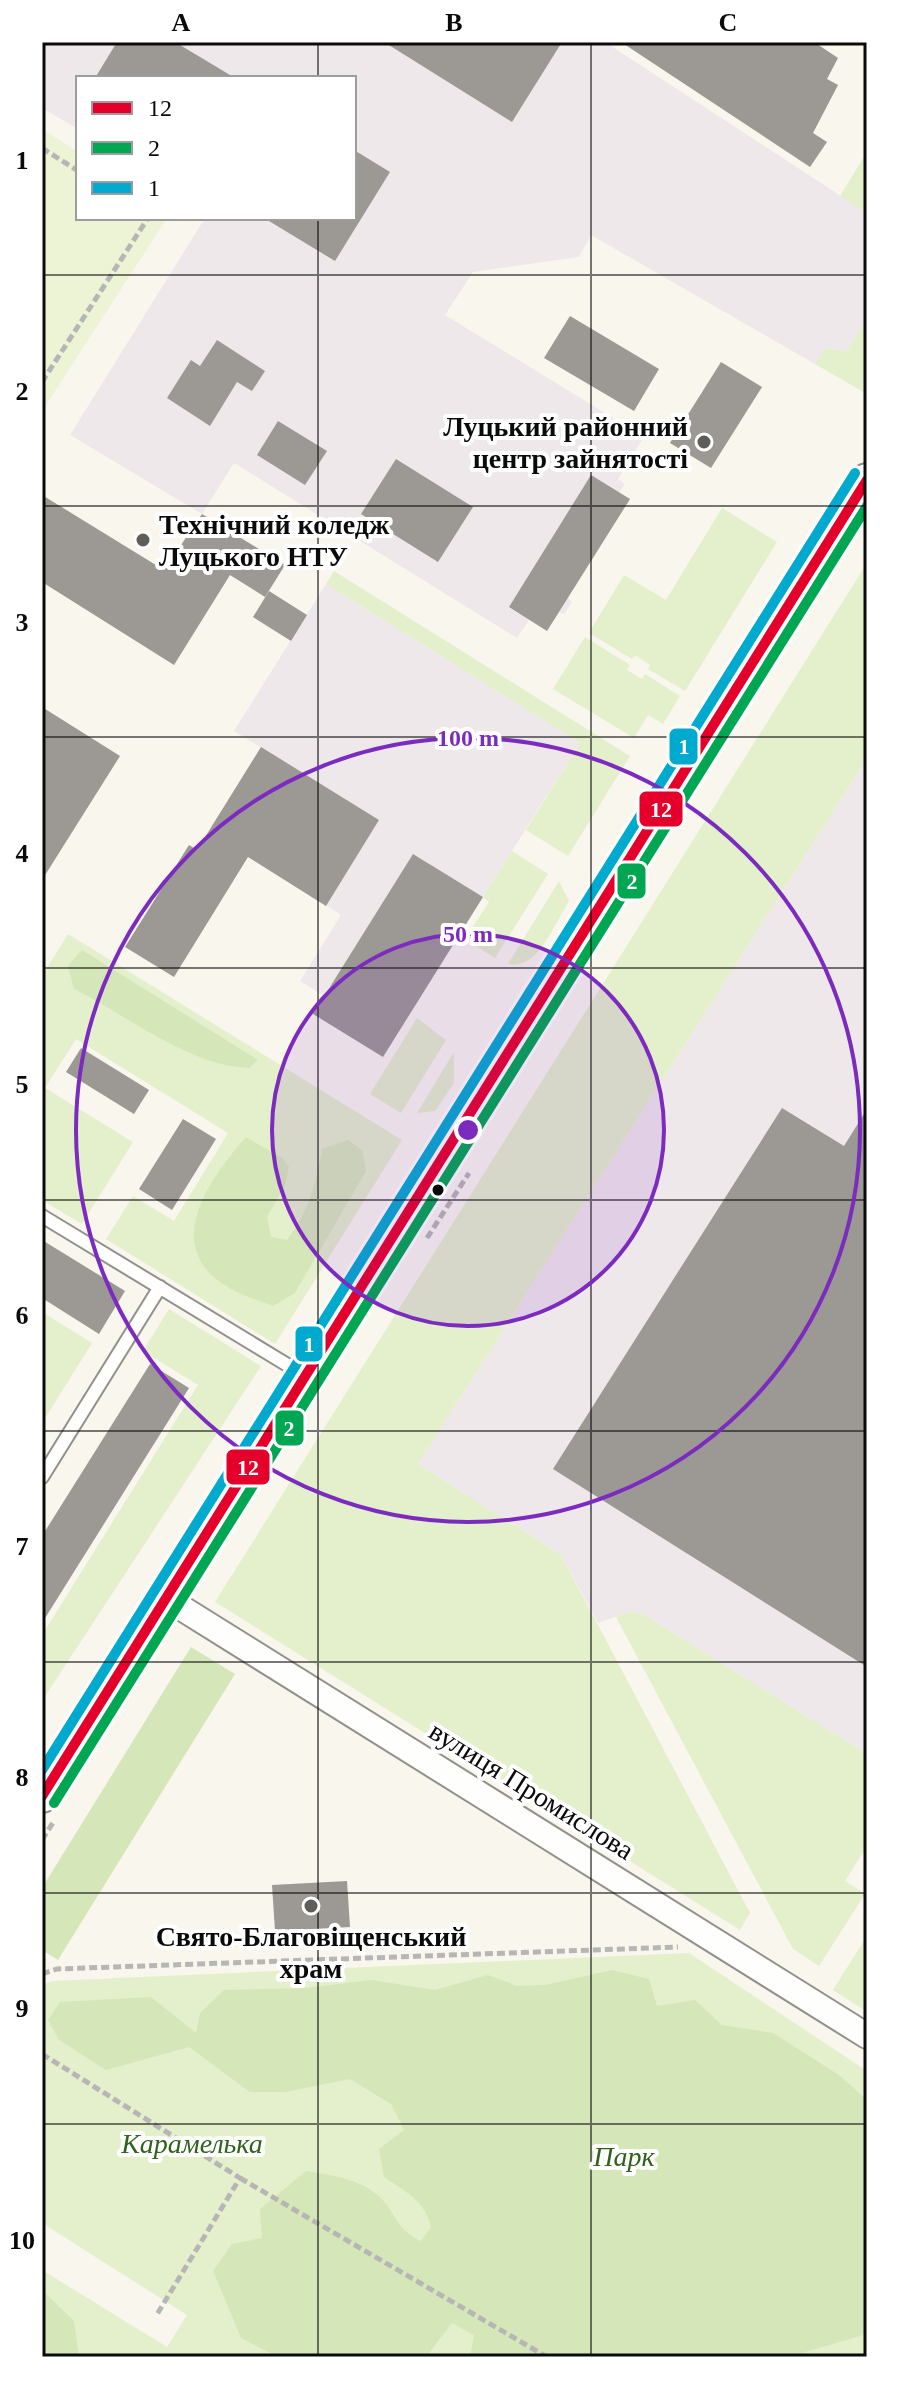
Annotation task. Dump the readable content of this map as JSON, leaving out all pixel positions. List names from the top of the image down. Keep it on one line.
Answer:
{"streets":{"street":["вулиця Промислова"]},"parks":["Карамелька","Парк"],"places":["Луцький районний центр зайнятості","Технічний коледж Луцького НТУ","Свято-Благовіщенський храм"],"lines":["transit line 1","transit line 12","transit line 2"],"legend":["12","2","1"],"grid":{"columns":["A","B","C"],"rows":["1","2","3","4","5","6","7","8","9","10"]},"rings":["100 m","50 m"]}
